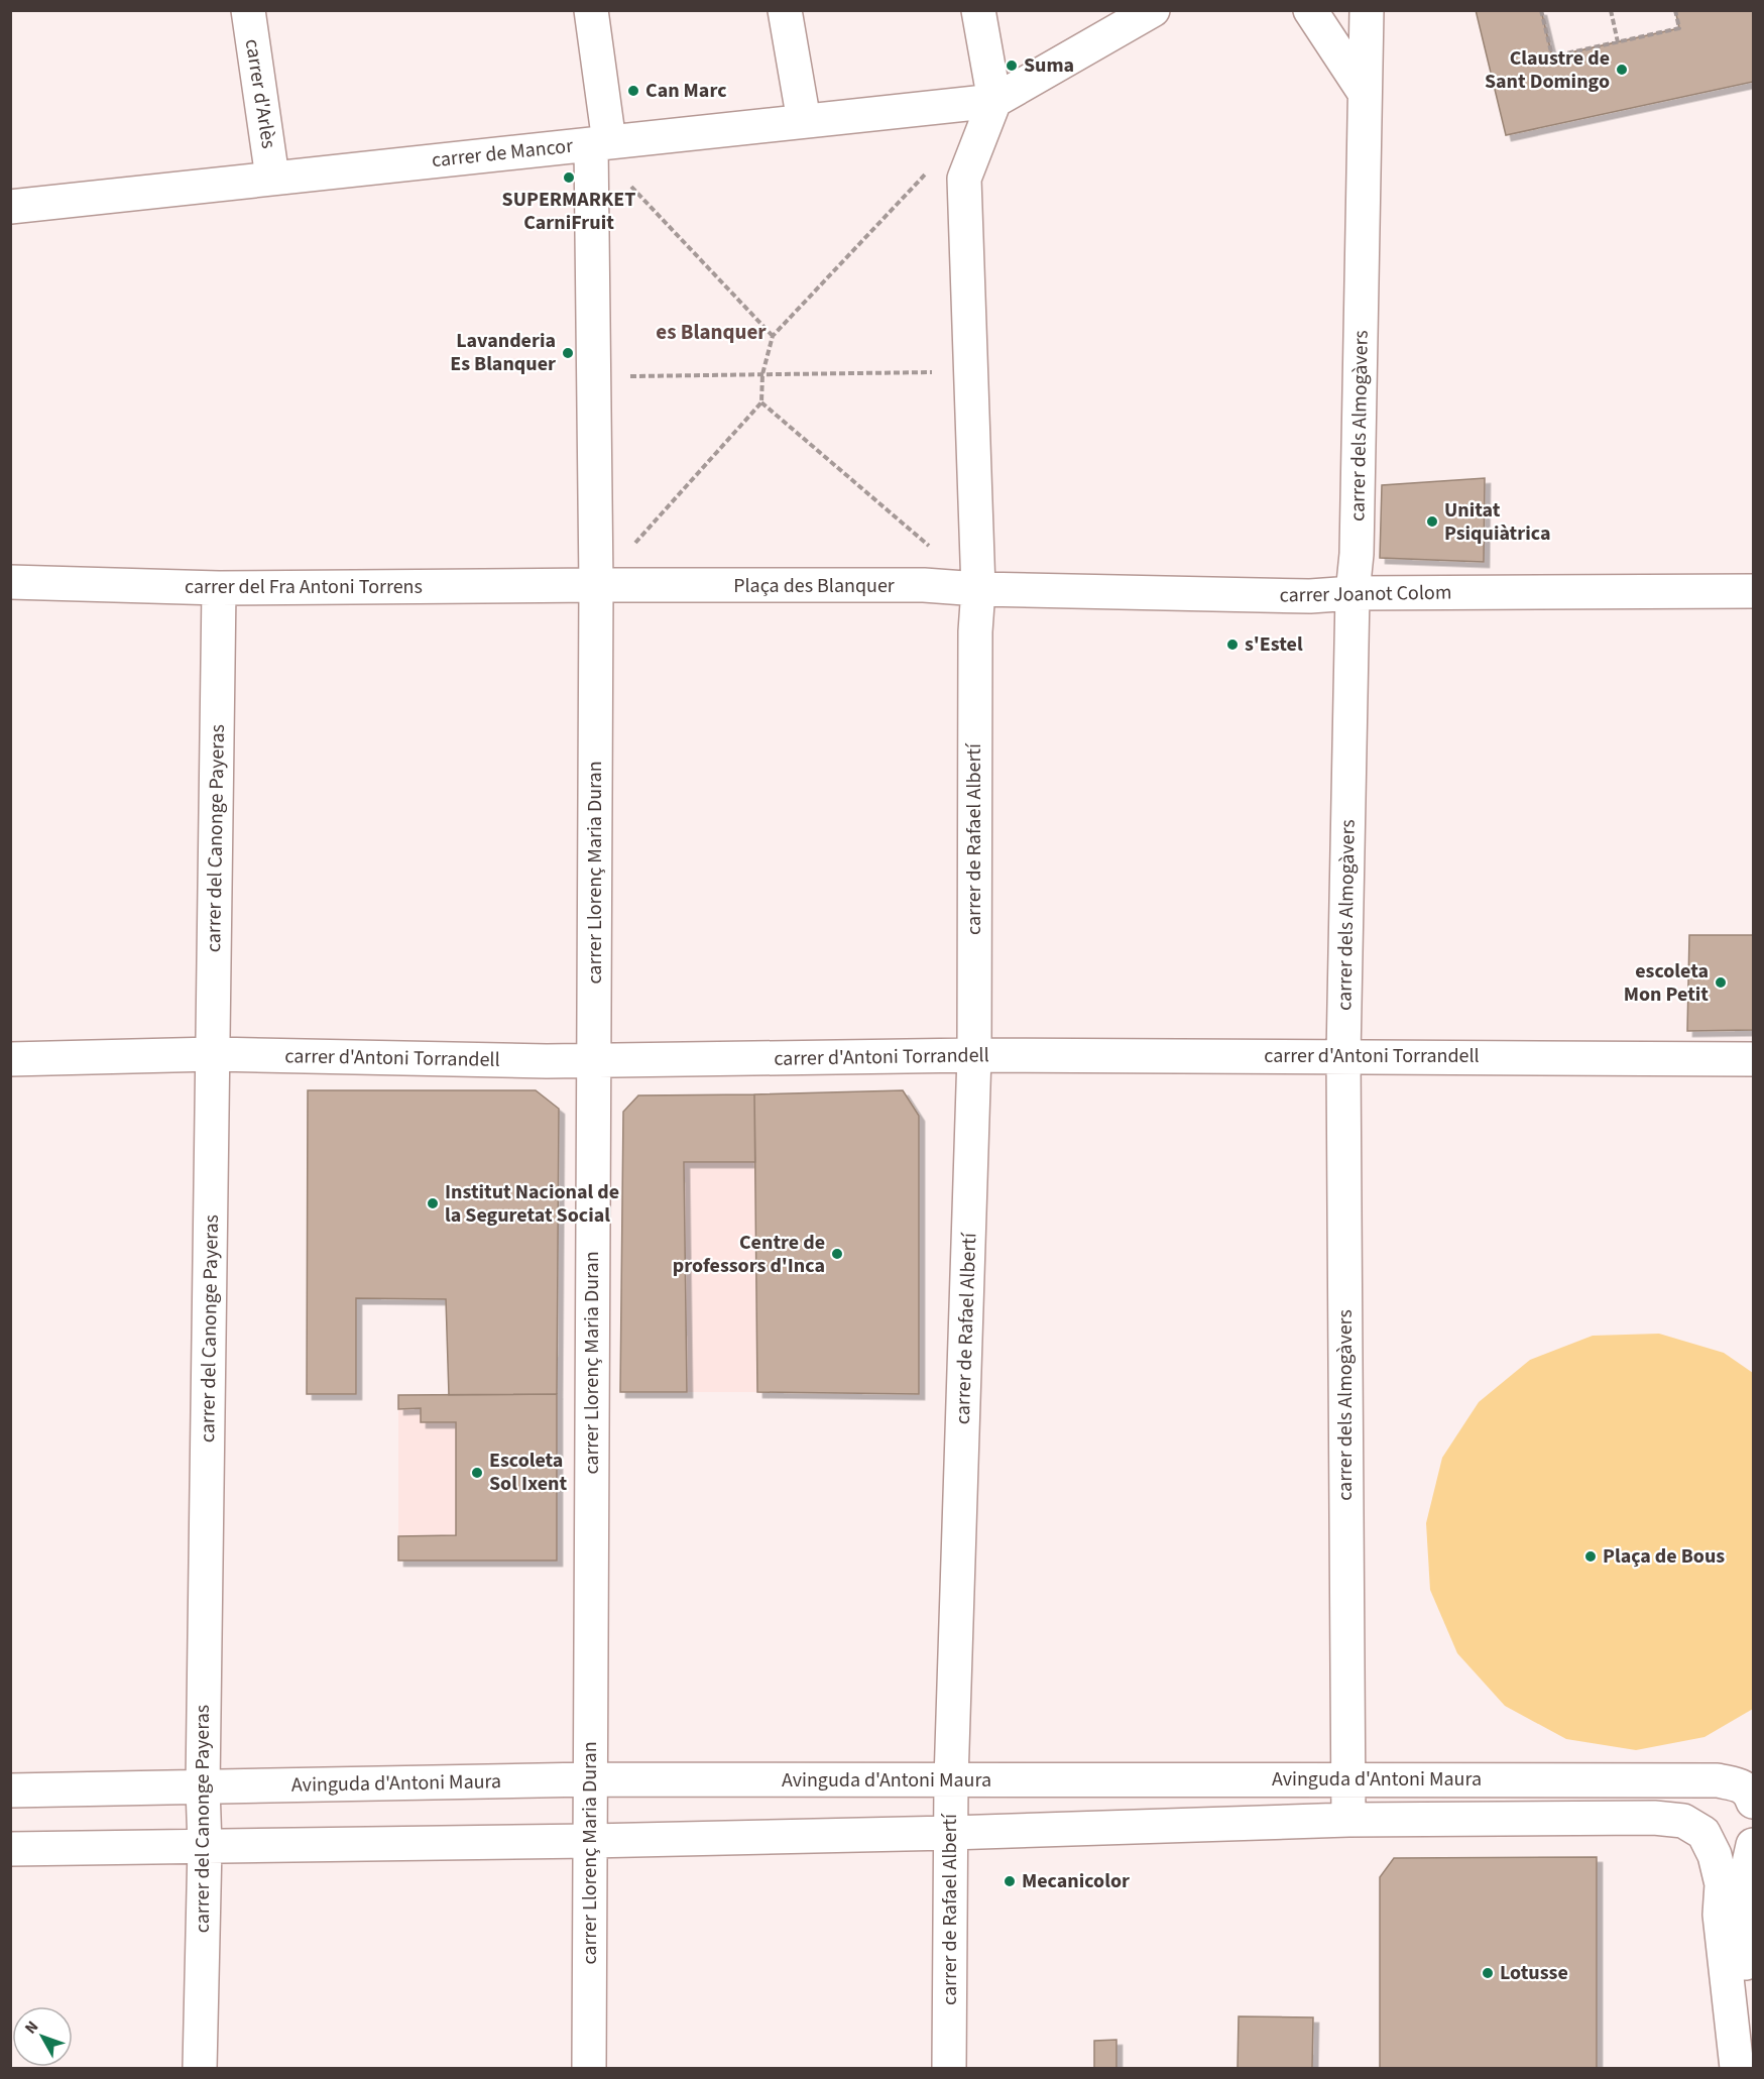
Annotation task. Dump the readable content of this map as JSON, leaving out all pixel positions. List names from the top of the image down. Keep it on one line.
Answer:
{"streets":{"street":["carrer d'Arlès","carrer de Mancor","carrer dels Almogàvers","Plaça des Blanquer","carrer del Fra Antoni Torrens","carrer Joanot Colom","carrer del Canonge Payeras","carrer de Rafael Albertí","carrer Llorenç Maria Duran","carrer d'Antoni Torrandell","Avinguda d'Antoni Maura"]},"crossings":[["carrer d'Arlès","carrer de Mancor"],["carrer dels Almogàvers","carrer Joanot Colom"],["carrer dels Almogàvers","carrer d'Antoni Torrandell"],["carrer dels Almogàvers","Avinguda d'Antoni Maura"],["Plaça des Blanquer","carrer del Fra Antoni Torrens"],["Plaça des Blanquer","carrer Joanot Colom"],["Plaça des Blanquer","carrer de Rafael Albertí"],["Plaça des Blanquer","carrer Llorenç Maria Duran"],["carrer del Fra Antoni Torrens","carrer del Canonge Payeras"],["carrer del Fra Antoni Torrens","carrer Llorenç Maria Duran"],["carrer Joanot Colom","carrer de Rafael Albertí"],["carrer del Canonge Payeras","carrer d'Antoni Torrandell"],["carrer del Canonge Payeras","Avinguda d'Antoni Maura"],["carrer de Rafael Albertí","carrer d'Antoni Torrandell"],["carrer de Rafael Albertí","Avinguda d'Antoni Maura"],["carrer Llorenç Maria Duran","carrer d'Antoni Torrandell"],["carrer Llorenç Maria Duran","Avinguda d'Antoni Maura"]],"districts":["es Blanquer"],"places":["Suma","Claustre de Sant Domingo","Can Marc","SUPERMARKET CarniFruit","Lavanderia Es Blanquer","Unitat Psiquiàtrica","s'Estel","escoleta Mon Petit","Institut Nacional de la Seguretat Social","Centre de professors d'Inca","Escoleta Sol Ixent","Plaça de Bous","Mecanicolor","Lotusse"],"north":"top left"}
